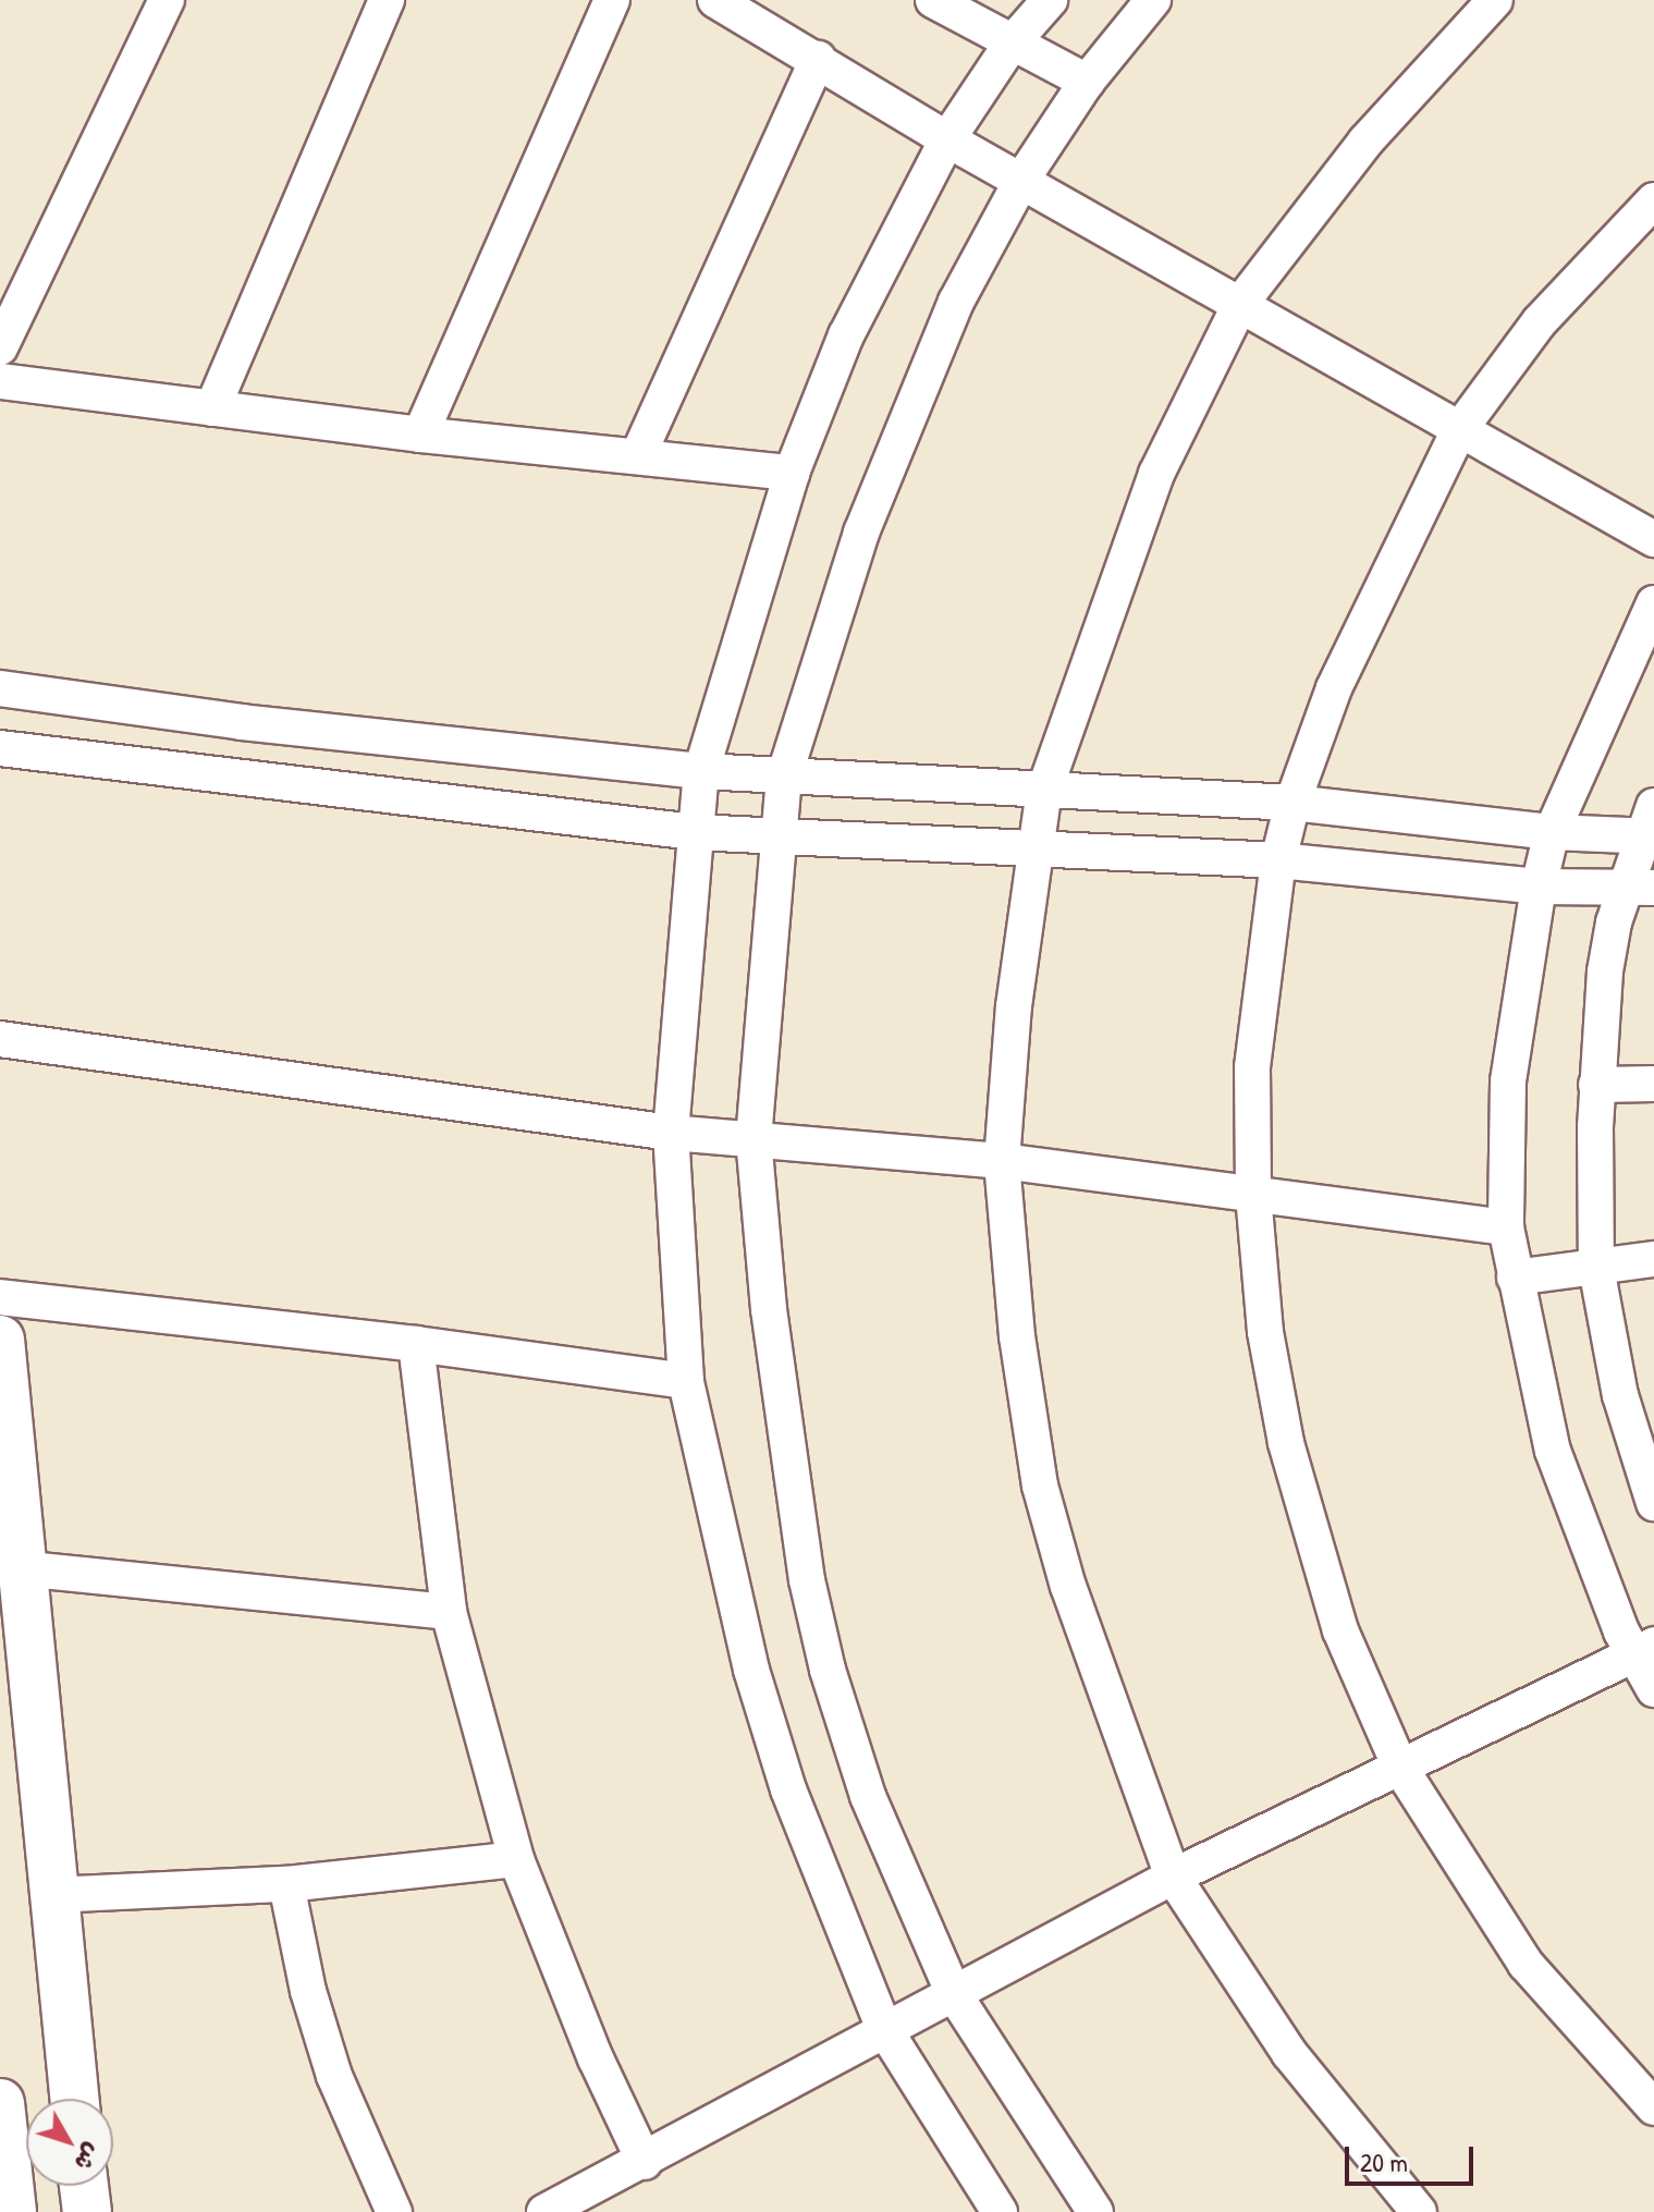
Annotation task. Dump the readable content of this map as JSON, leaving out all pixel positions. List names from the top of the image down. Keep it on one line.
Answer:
{"scale_bar":"20 m","north":"bottom right"}
